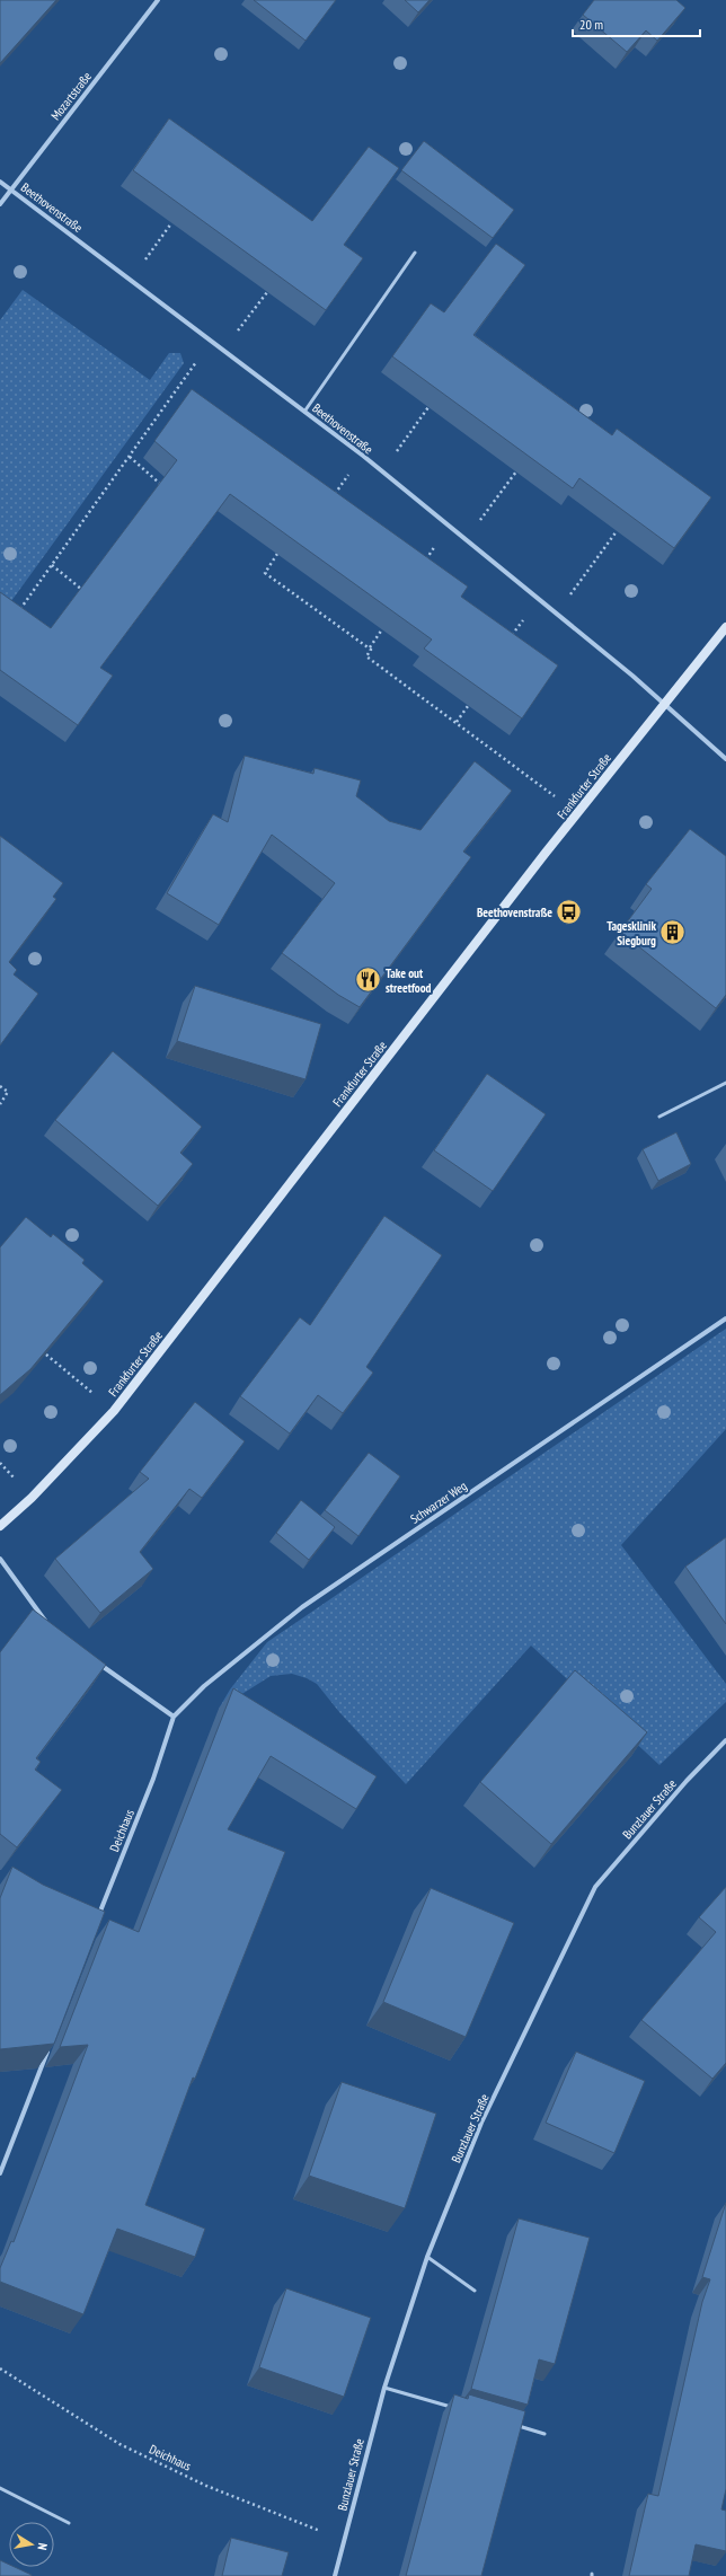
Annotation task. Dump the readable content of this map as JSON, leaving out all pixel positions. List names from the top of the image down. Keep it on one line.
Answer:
{"streets":{"main road":["Frankfurter Straße"],"street":["Mozartstraße","Beethovenstraße","Schwarzer Weg","Bunzlauer Straße","Deichhaus"]},"crossings":[["Mozartstraße","Beethovenstraße"],["Beethovenstraße","Frankfurter Straße"],["Schwarzer Weg","Deichhaus"],["Bunzlauer Straße","Deichhaus"]],"places":{"bus stop":["Beethovenstraße"],"building":["Tagesklinik Siegburg"],"restaurant":["Take out streetfood"]},"scale_bar":"20 m","north":"right"}
